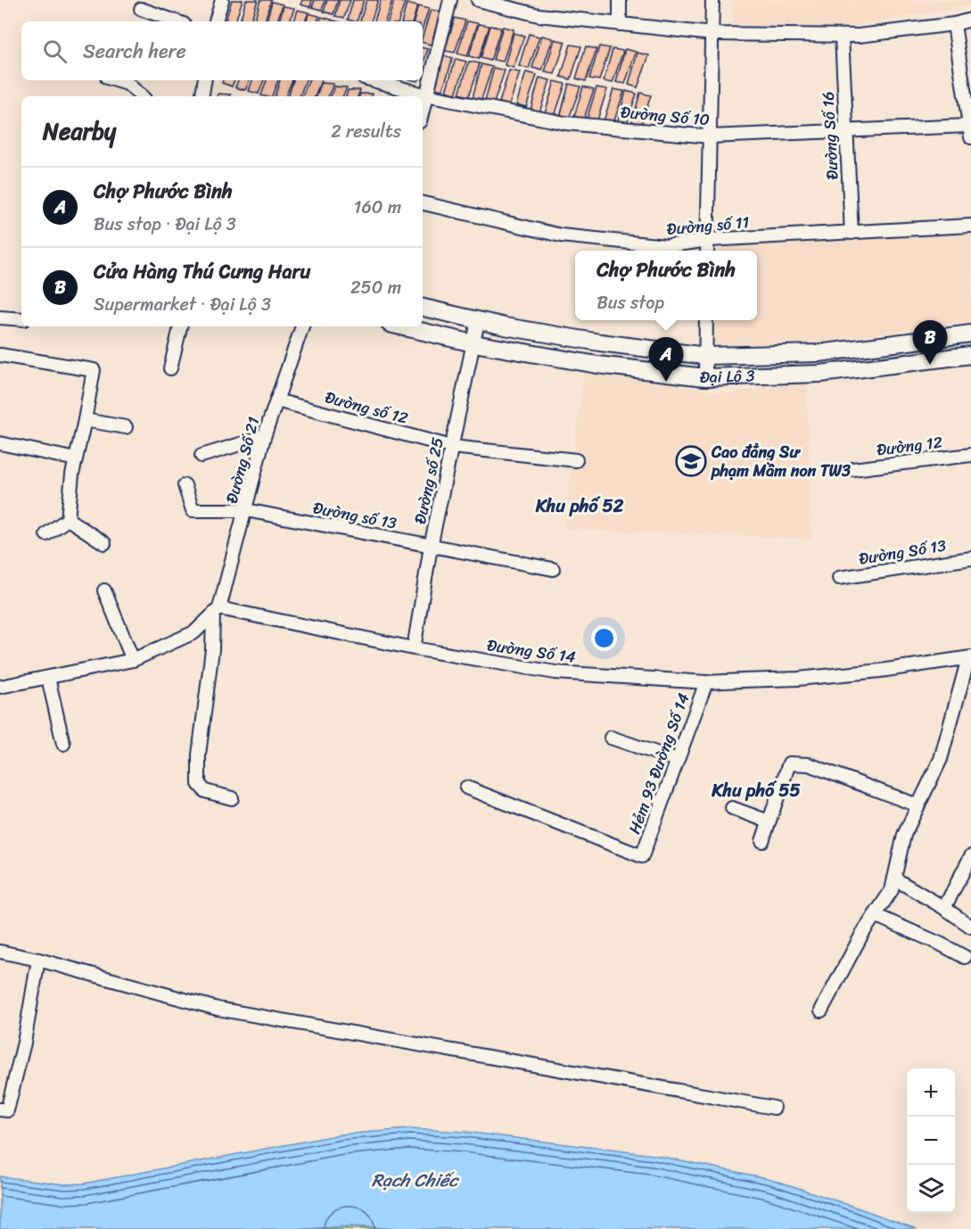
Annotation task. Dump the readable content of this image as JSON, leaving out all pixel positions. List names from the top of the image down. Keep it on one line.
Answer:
{"streets":{"street":["Đường Số 10","Đường Số 16","Đường số 11","Đại Lộ 3","Đường số 12","Đường 12","Đường Số 21","Đường số 25","Đường số 13","Đường Số 13","Đường Số 14","Hẻm 93 Đường Số 14"]},"crossings":[["Đường Số 10","Đường Số 16"],["Đường Số 16","Đường số 11"],["Đại Lộ 3","Đường số 25"],["Đường số 12","Đường Số 21"],["Đường số 12","Đường số 25"],["Đường Số 21","Đường số 13"],["Đường Số 21","Đường Số 14"],["Đường số 25","Đường số 13"],["Đường số 25","Đường Số 14"],["Đường Số 14","Hẻm 93 Đường Số 14"]],"districts":["Khu phố 52","Khu phố 55"],"water":["Rạch Chiếc"],"places":{"school or university":["Cao đẳng Sư phạm Mầm non TW3"]},"page":{"search":"Search here","heading":["Nearby","2 results"],"list":[{"mark":"A","name":"Chợ Phước Bình","note":"Bus stop · Đại Lộ 3","value":"160 m"},{"mark":"B","name":"Cửa Hàng Thú Cưng Haru","note":"Supermarket · Đại Lộ 3","value":"250 m"}],"popup":["Chợ Phước Bình","Bus stop"],"pins":["B","A"],"map_buttons":["+","−"]}}
